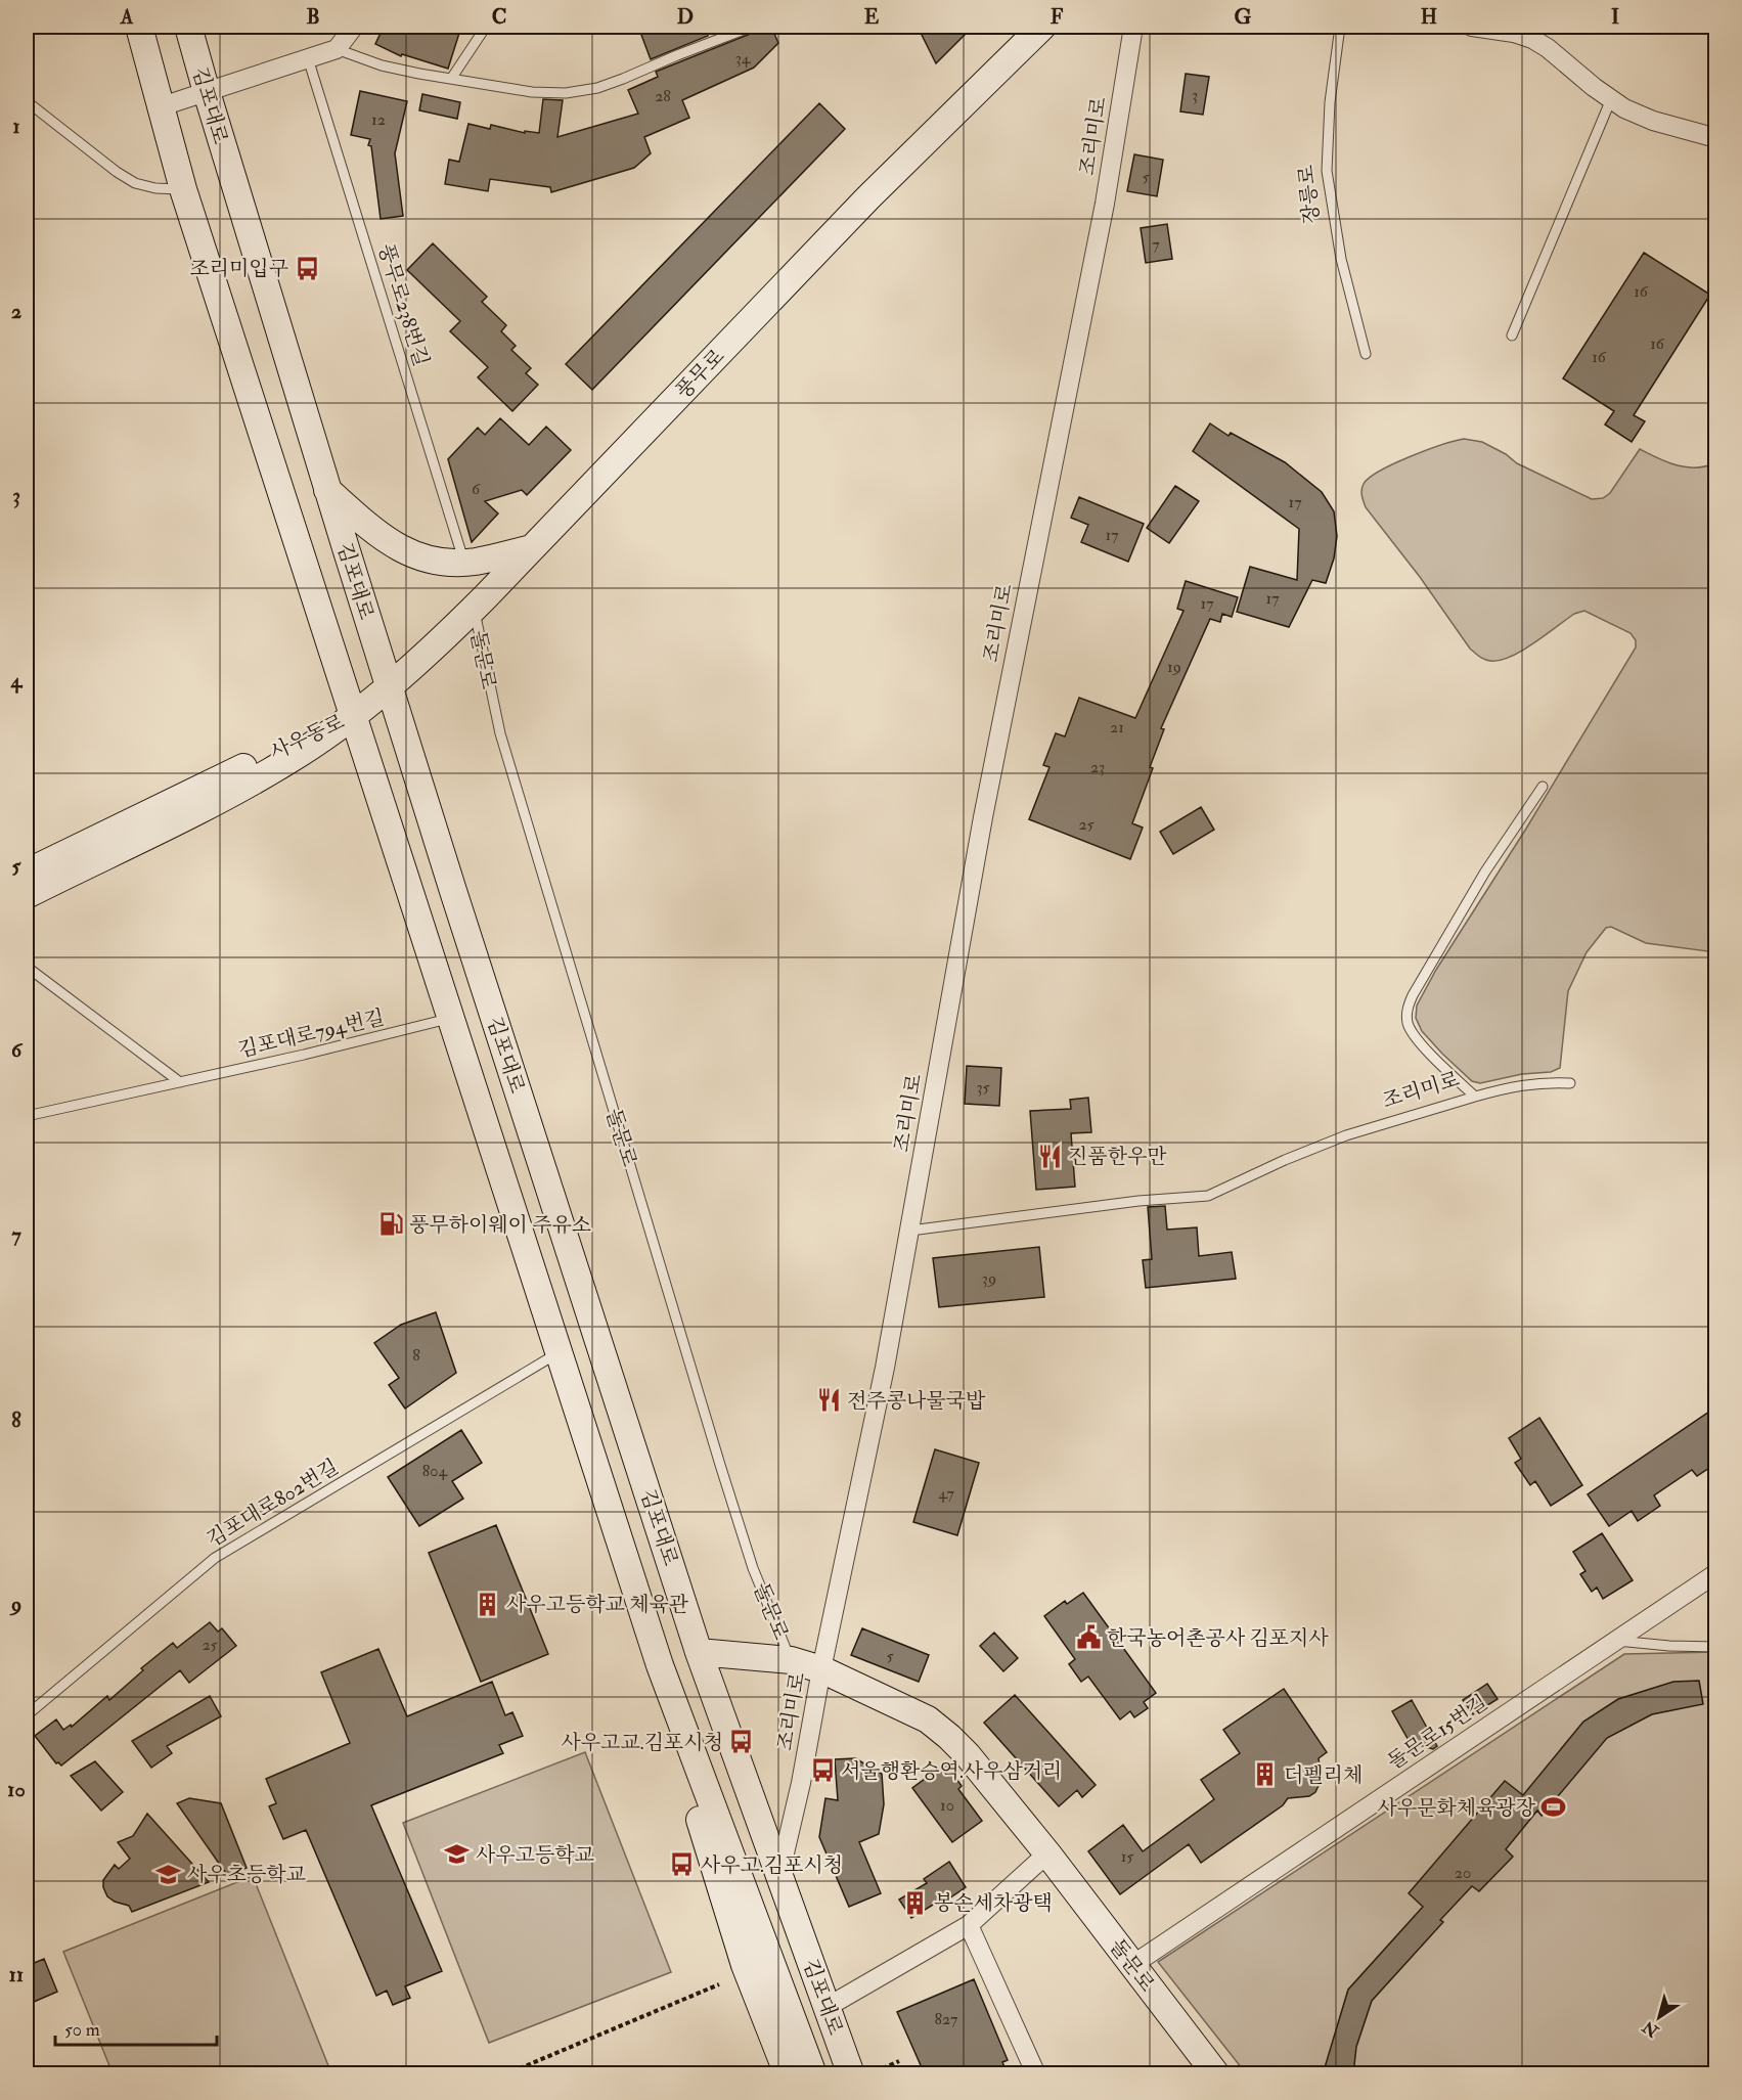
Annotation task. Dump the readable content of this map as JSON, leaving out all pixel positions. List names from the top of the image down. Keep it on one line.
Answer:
{"streets":{"main road":["김포대로","풍무로","돌문로","사우동로"],"street":["조리미로","돌문로15번길"],"lane":["장릉로","풍무로238번길","김포대로794번길","김포대로802번길"]},"crossings":[["김포대로","조리미로"],["김포대로","풍무로"],["김포대로","돌문로"],["김포대로","사우동로"],["김포대로","김포대로794번길"],["김포대로","김포대로802번길"],["조리미로","돌문로"],["풍무로","돌문로"],["풍무로","사우동로"],["돌문로","돌문로15번길"]],"places":{"bus stop":["조리미입구","사우고교.김포시청","서울행환승역.사우삼거리","사우고.김포시청"],"restaurant":["진품한우만","전주콩나물국밥"],"fuel station":["풍무하이웨이 주유소"],"building":["사우고등학교 체육관","더펠리체","봉손세차광택"],"public building":["한국농어촌공사 김포지사"],"sports":["사우문화체육광장"],"school or university":["사우고등학교","사우초등학교"]},"house_numbers":["34","3","28","12","5","7","16","16","16","6","17","17","17","17","19","21","23","25","35","39","8","804","47","25","5","10","15","20","827"],"scale_bar":"50 m","north":"bottom left","grid":{"columns":["A","B","C","D","E","F","G","H","I"],"rows":["1","2","3","4","5","6","7","8","9","10","11"]}}
